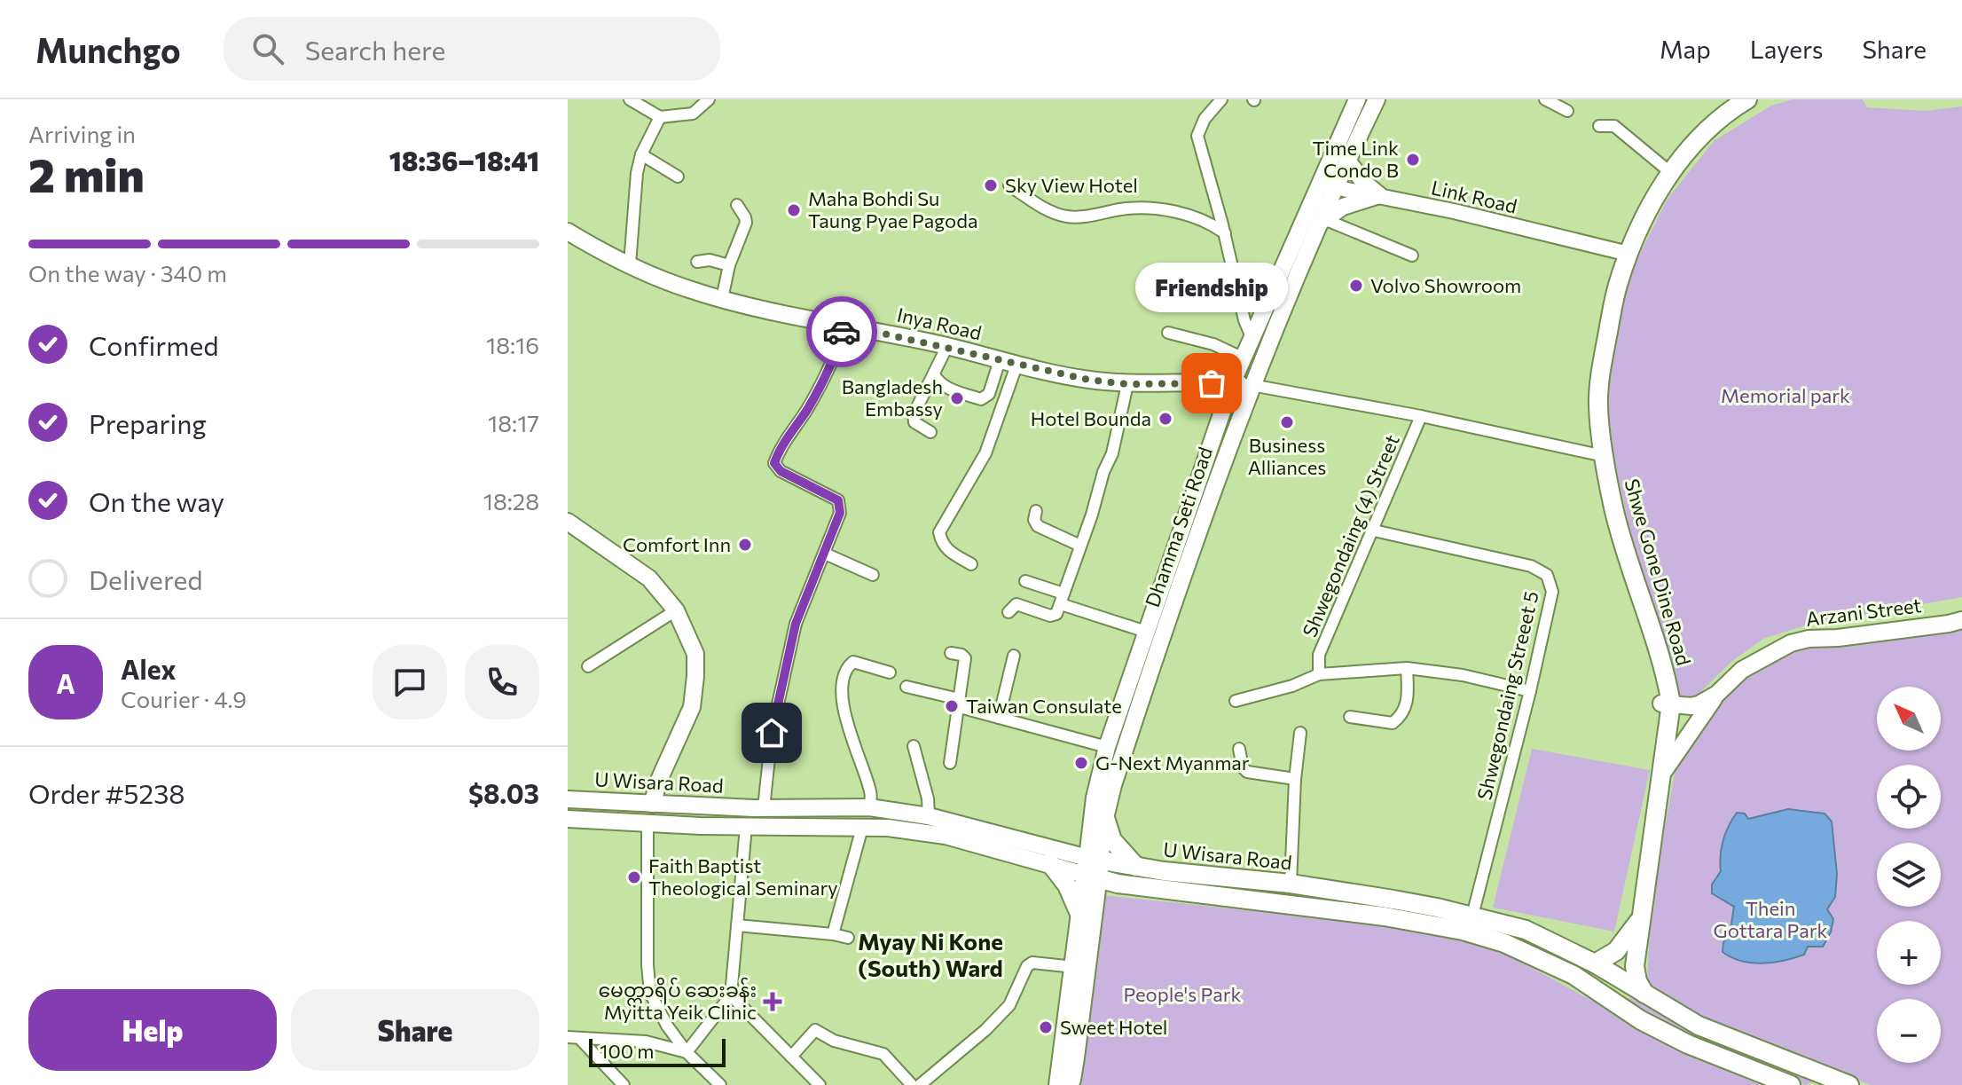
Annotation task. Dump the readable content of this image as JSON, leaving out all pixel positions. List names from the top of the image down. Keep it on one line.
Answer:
{"streets":{"main road":["Inya Road","Dhamma Seti Road","Shwe Gone Dine Road","Arzani Street","U Wisara Road"],"street":["Link Road","Shwegondaing (4) Street","Shwegondaing Streeet 5"]},"crossings":[["Link Road","Dhamma Seti Road"],["Link Road","Shwe Gone Dine Road"],["Inya Road","Dhamma Seti Road"],["Dhamma Seti Road","U Wisara Road"],["Shwegondaing (4) Street","Shwegondaing Streeet 5"],["Shwe Gone Dine Road","Arzani Street"],["Shwe Gone Dine Road","U Wisara Road"],["Shwegondaing Streeet 5","U Wisara Road"]],"districts":["Myay Ni Kone (South) Ward"],"parks":["Memorial park","Thein Gottara Park","People's Park"],"places":{"other":["Time Link Condo B","Sky View Hotel","Maha Bohdi Su Taung Pyae Pagoda","Volvo Showroom","Friendship","Bangladesh Embassy","Hotel Bounda","Business Alliances","Comfort Inn","Taiwan Consulate","G-Next Myanmar","Faith Baptist Theological Seminary","Sweet Hotel"],"health":["မေတ္တာရိပ် ဆေးခန်း Myitta Yeik Clinic"]},"scale_bar":"100 m","north":"top left","page":{"header":"Munchgo","search":"Search here","nav":["Map","Layers","Share"],"heading":["2 min","Arriving in","18:36–18:41"],"panel":["Alex","Courier · 4.9","Order #5238","$8.03"],"bar":"On the way · 340 m","bubble":"Friendship","list":[["Confirmed","18:16"],["Preparing","18:17"],["On the way","18:28"],"Delivered"],"round":"A","map_buttons":["+","−"],"buttons":["Help","Share"],"scale":"100 m"}}
